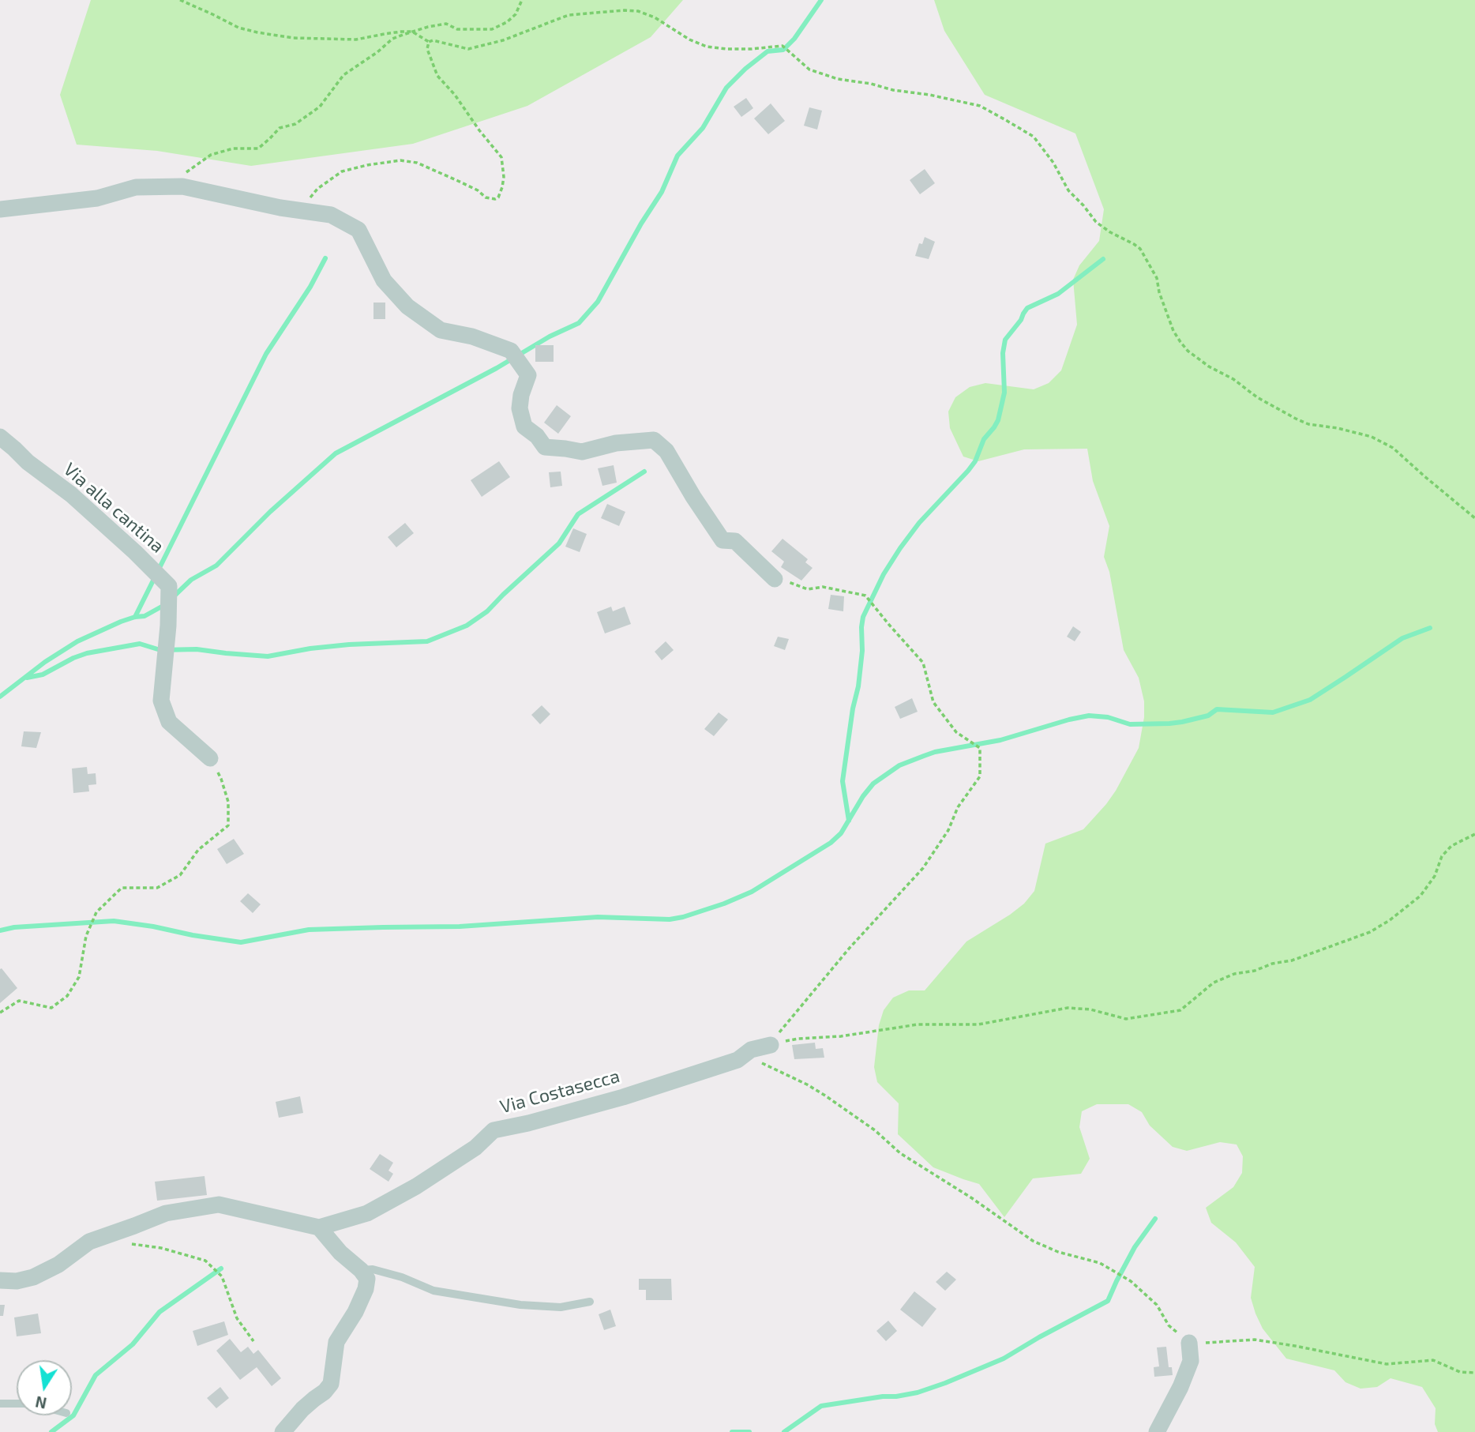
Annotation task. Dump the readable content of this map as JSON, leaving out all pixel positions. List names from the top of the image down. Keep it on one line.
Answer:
{"streets":{"street":["Via alla cantina","Via Costasecca"]},"north":"bottom"}
